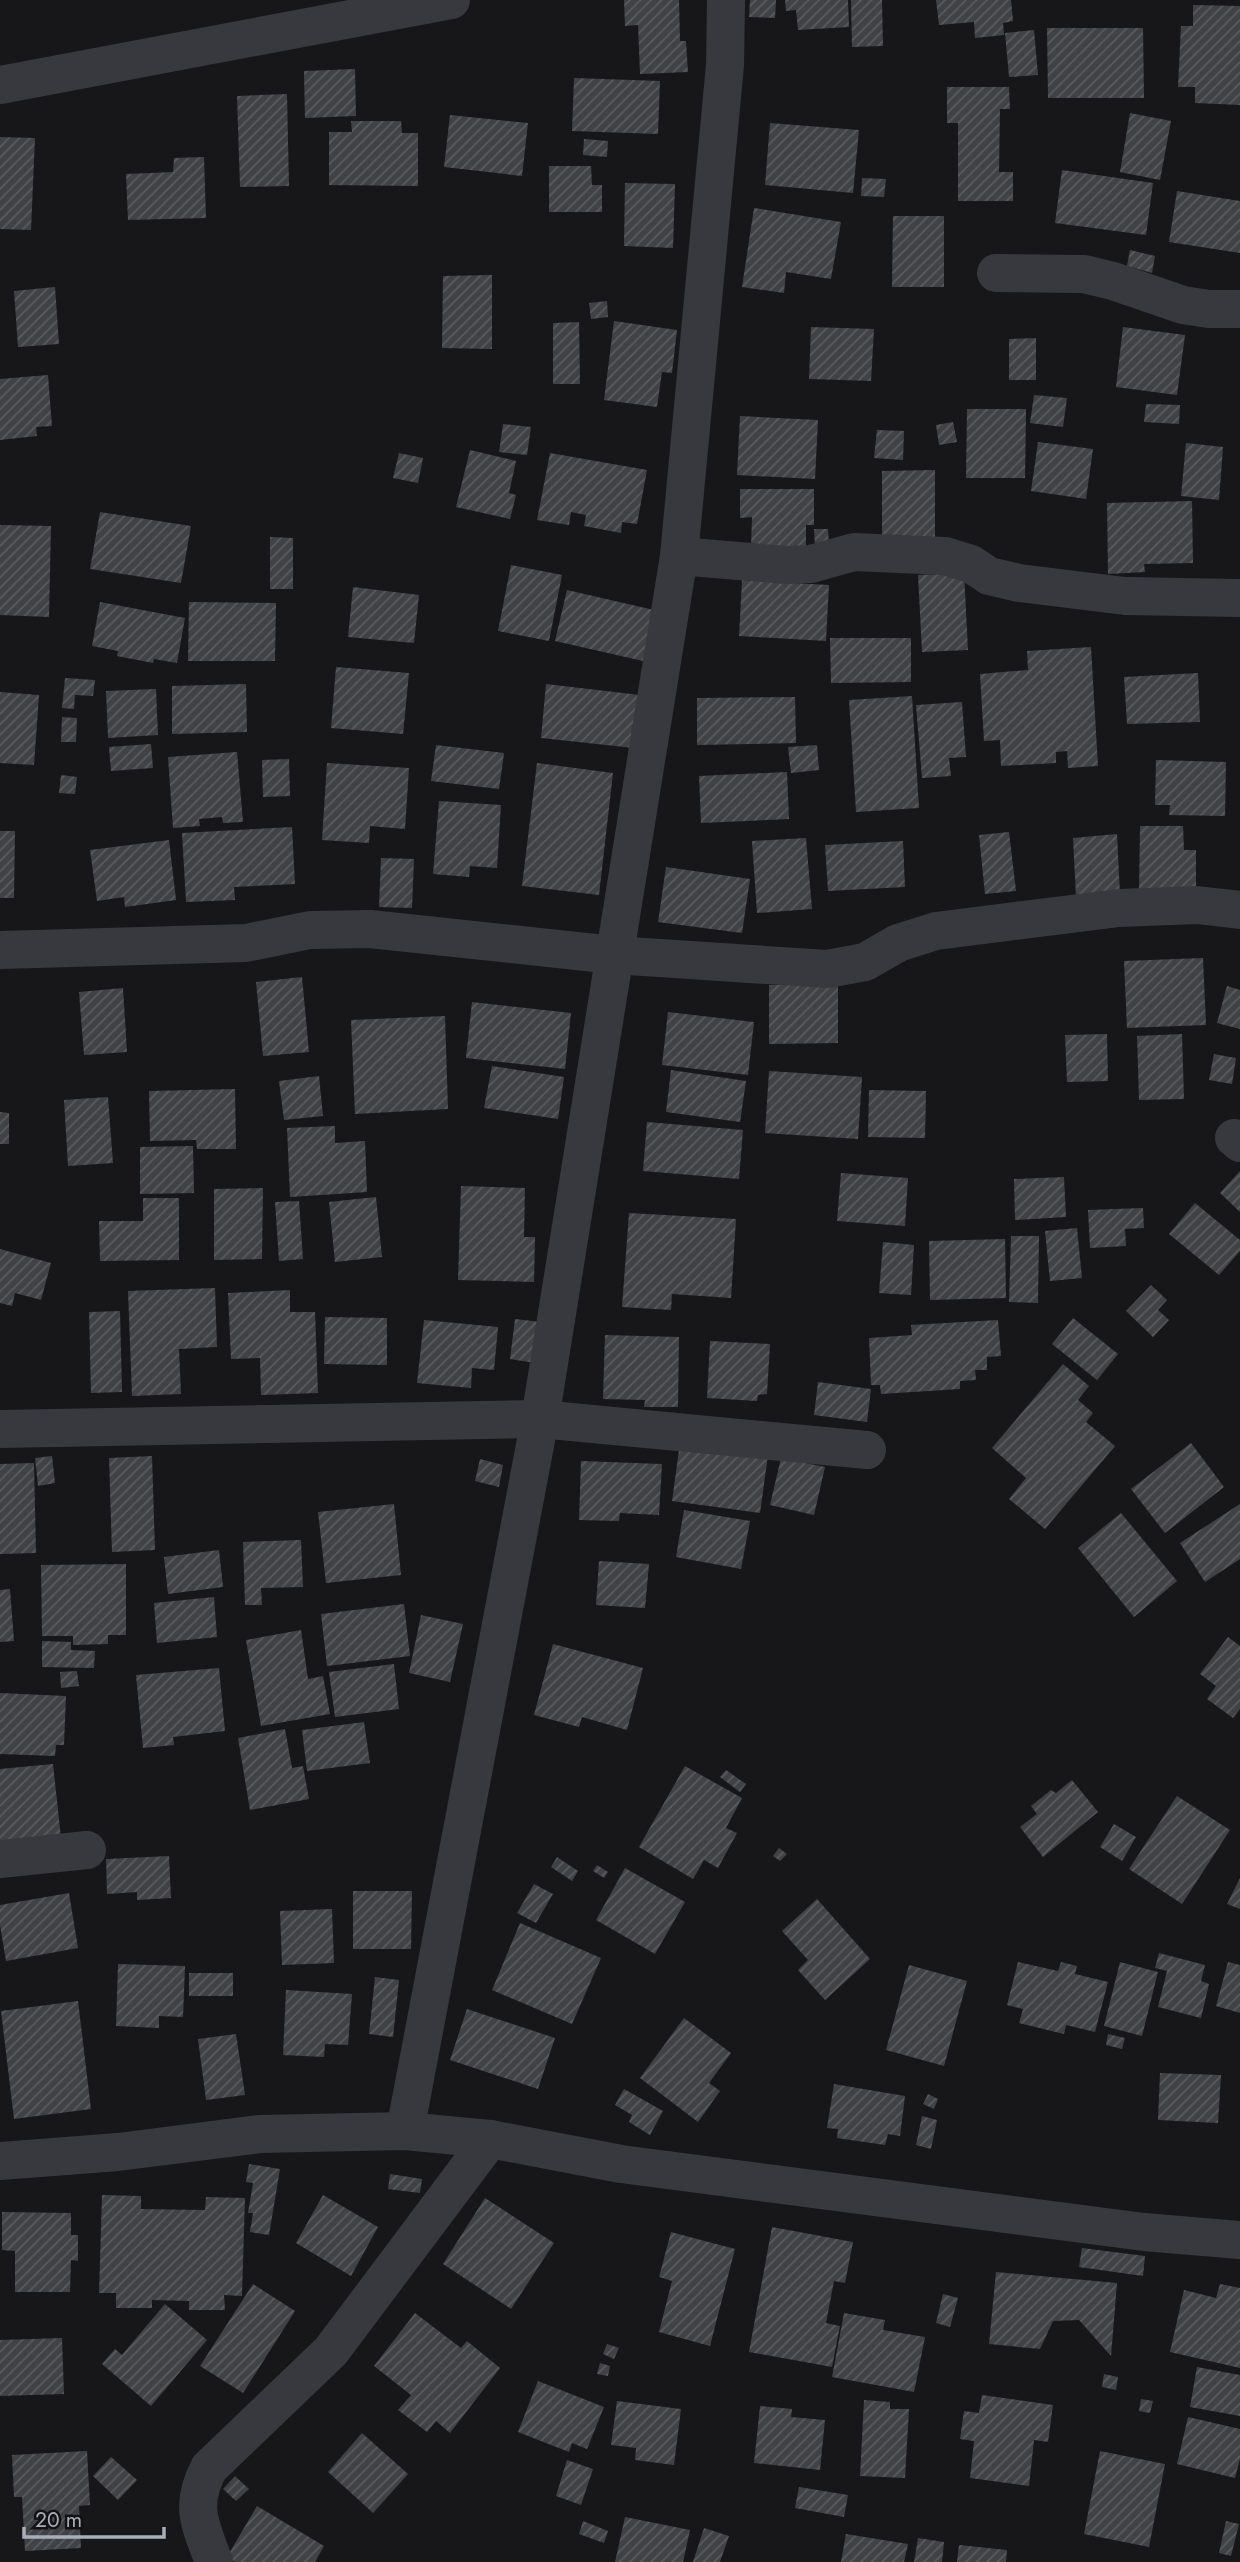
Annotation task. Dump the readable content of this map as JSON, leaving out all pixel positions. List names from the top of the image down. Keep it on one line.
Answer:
{"scale_bar":"20 m"}
